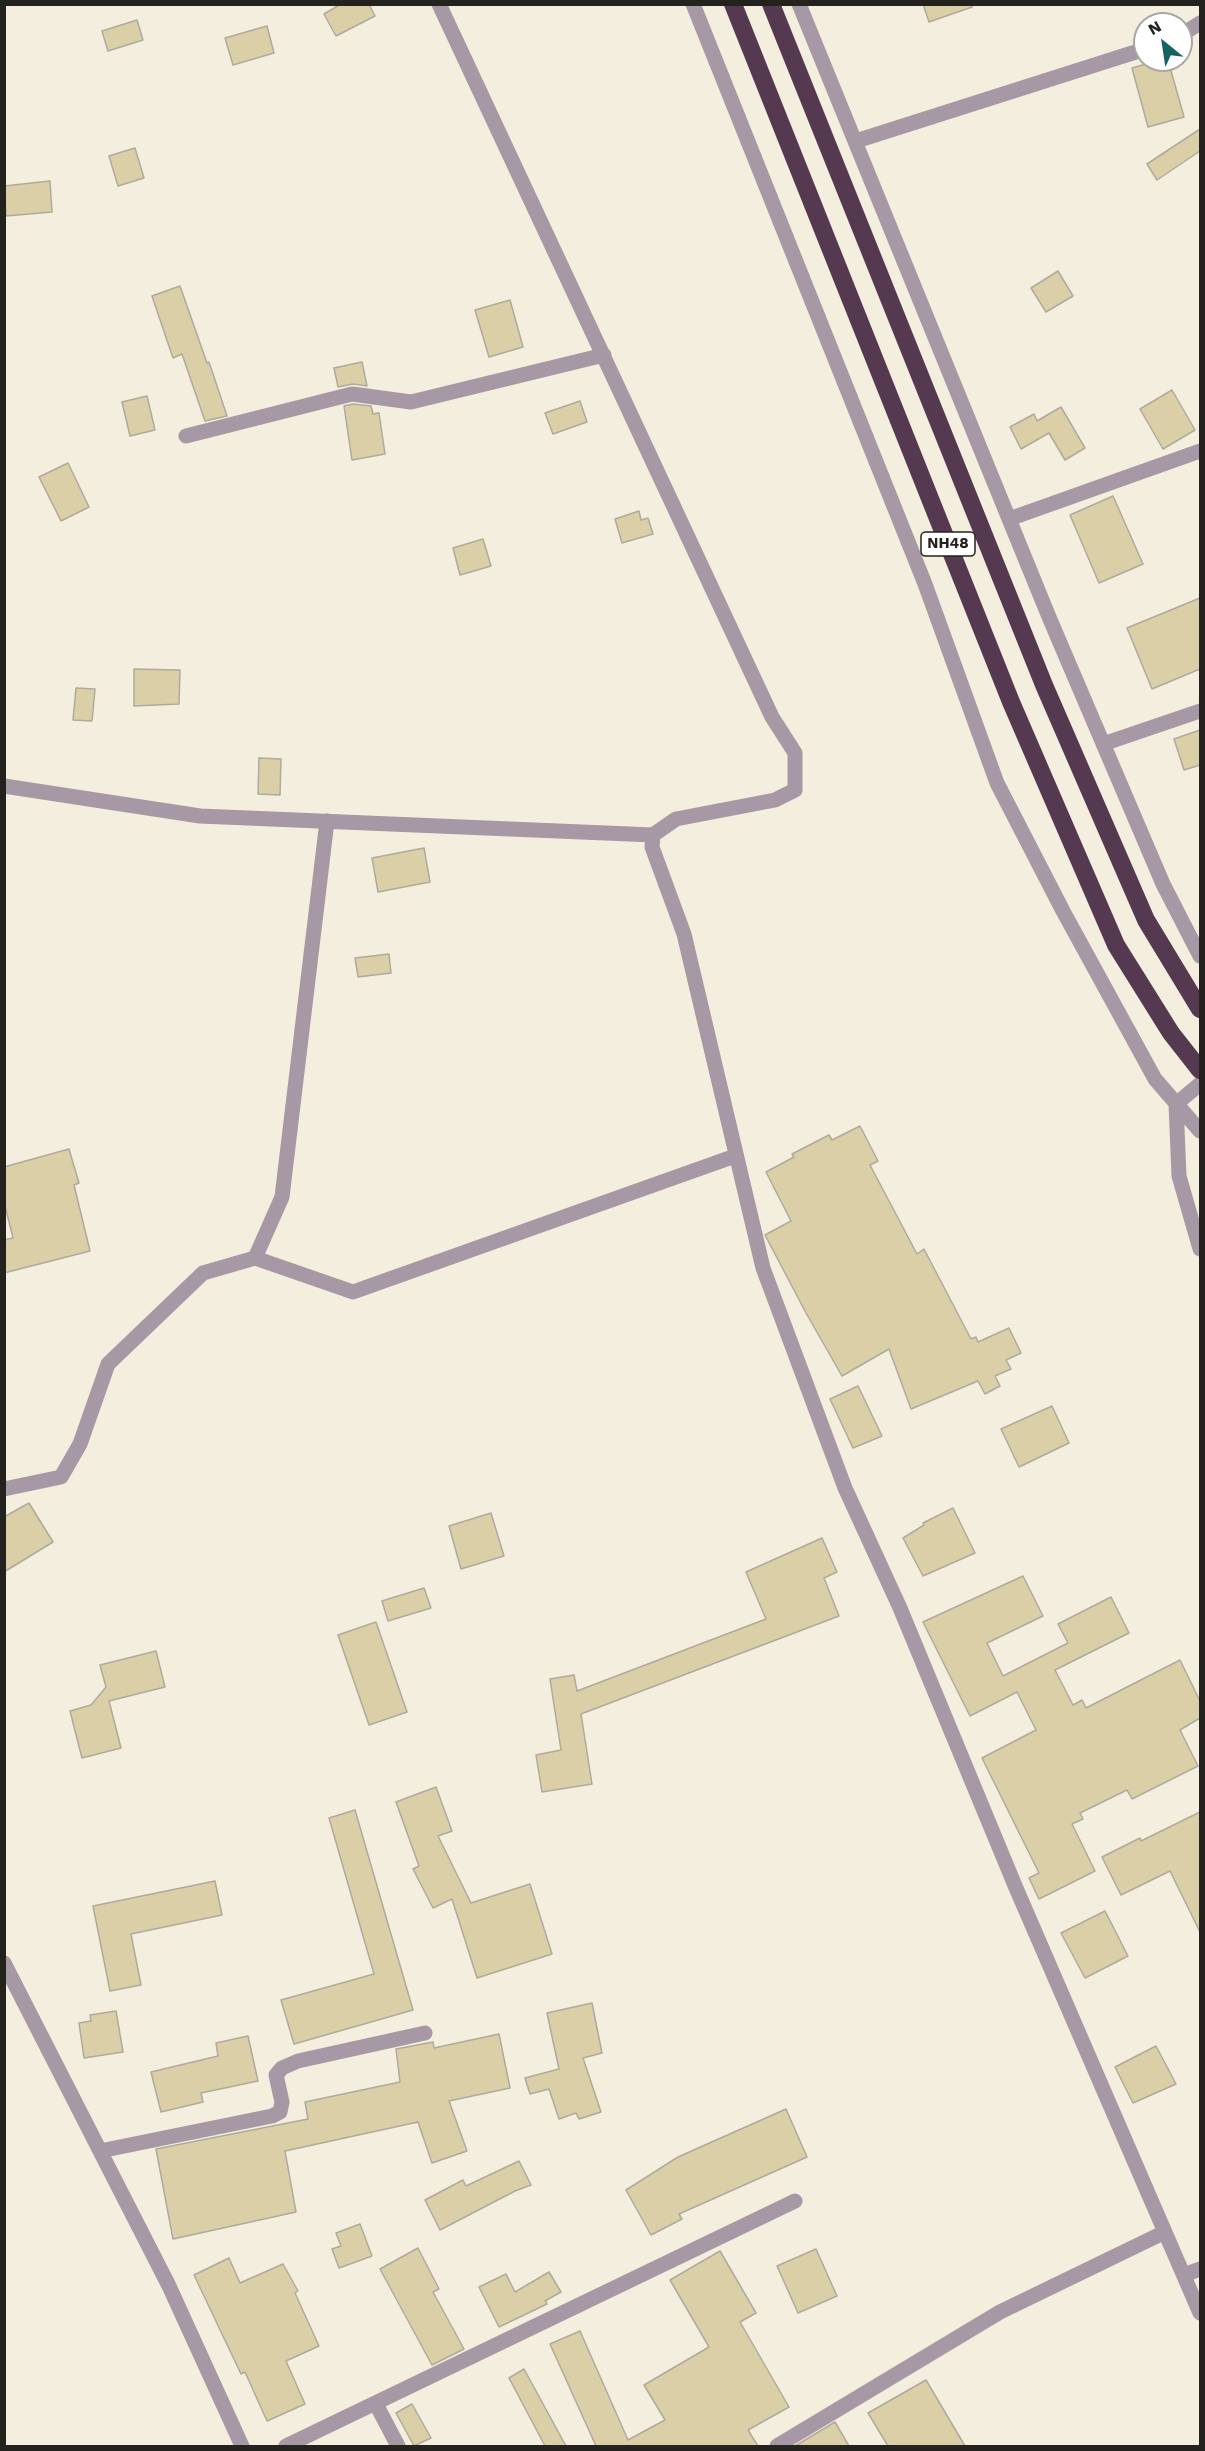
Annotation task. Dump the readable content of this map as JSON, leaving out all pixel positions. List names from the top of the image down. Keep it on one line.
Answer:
{"streets":{"highway":["NH48"]},"north":"top left"}
